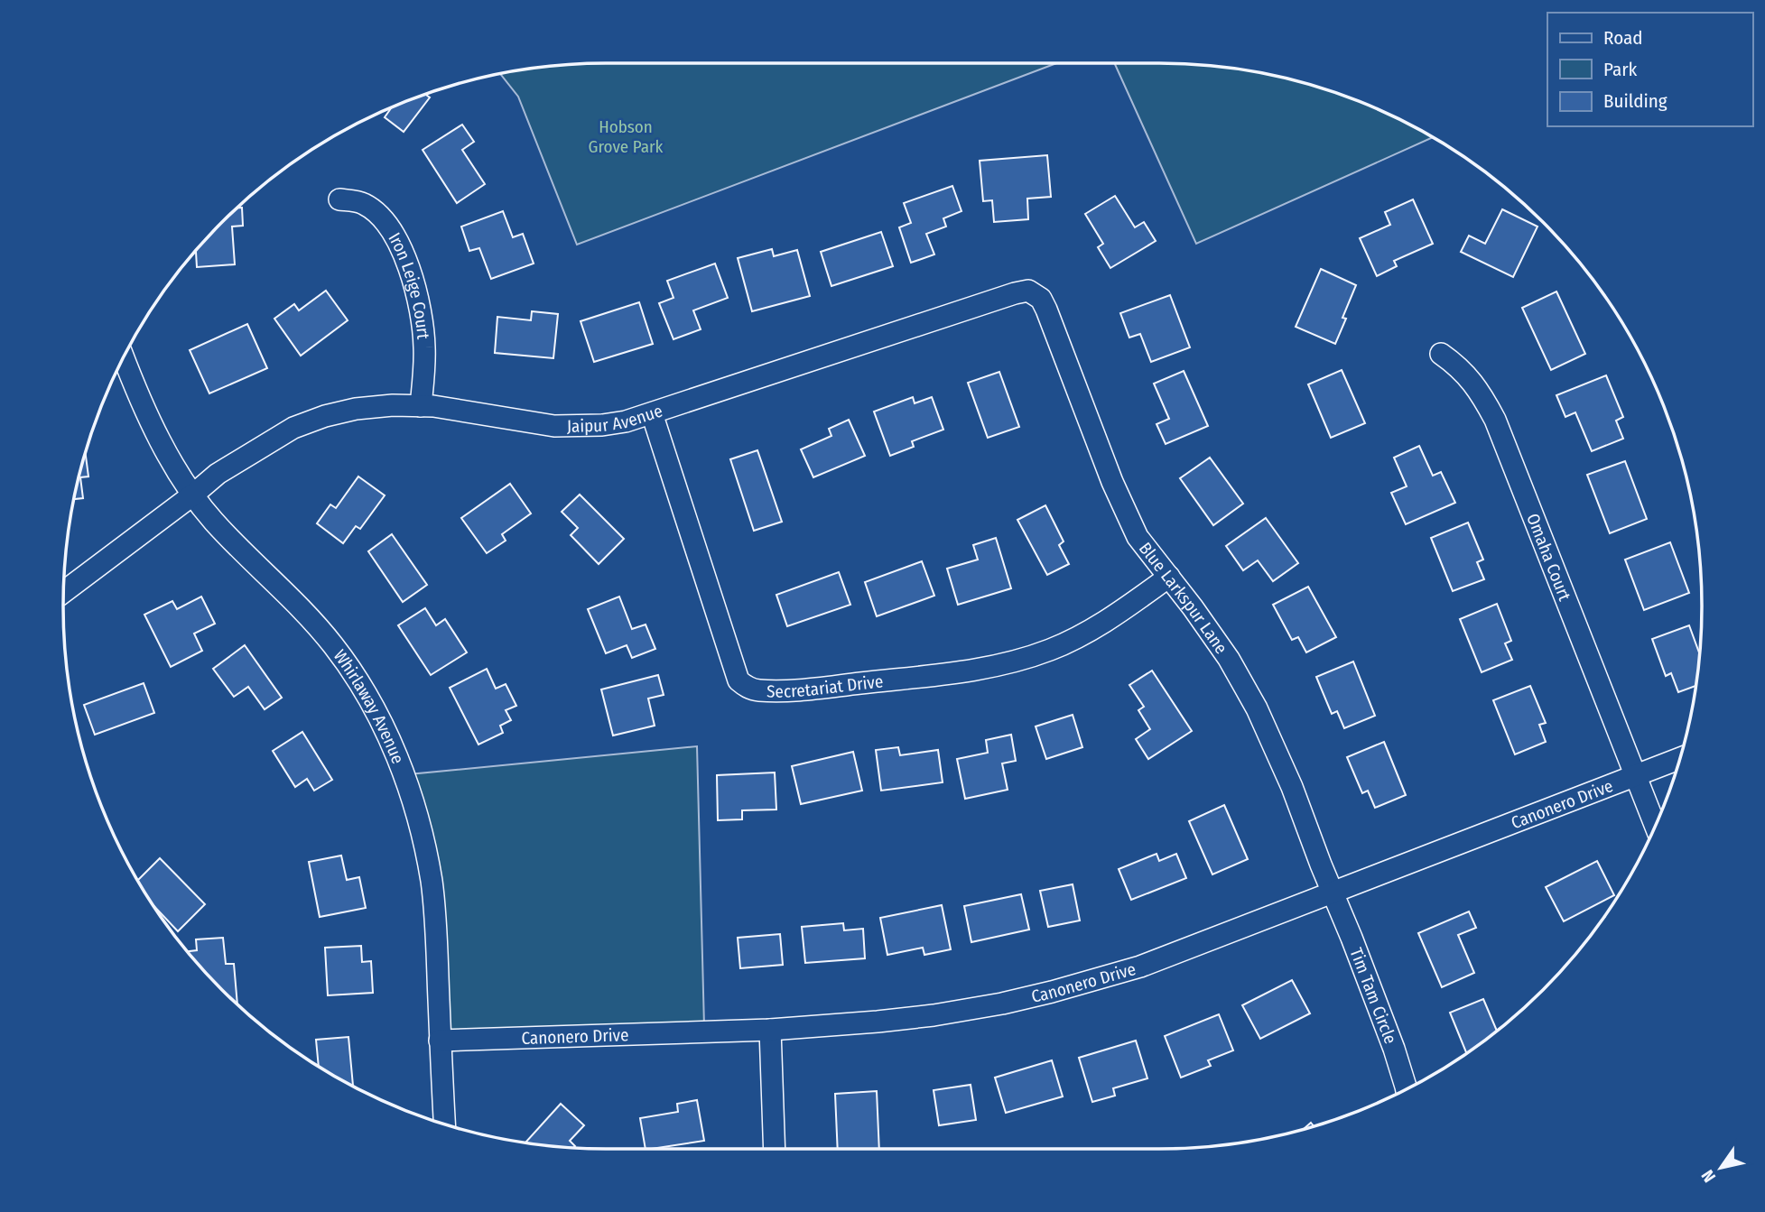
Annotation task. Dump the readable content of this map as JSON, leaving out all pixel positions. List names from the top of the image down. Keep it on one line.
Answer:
{"streets":{"street":["Iron Leige Court","Jaipur Avenue","Omaha Court","Blue Larkspur Lane","Secretariat Drive","Whirlaway Avenue","Canonero Drive","Tim Tam Circle"]},"crossings":[["Iron Leige Court","Jaipur Avenue"],["Jaipur Avenue","Blue Larkspur Lane"],["Jaipur Avenue","Secretariat Drive"],["Jaipur Avenue","Whirlaway Avenue"],["Omaha Court","Canonero Drive"],["Blue Larkspur Lane","Secretariat Drive"],["Blue Larkspur Lane","Canonero Drive"],["Blue Larkspur Lane","Tim Tam Circle"],["Whirlaway Avenue","Canonero Drive"],["Canonero Drive","Tim Tam Circle"]],"parks":["Hobson Grove Park"],"legend":["Road","Park","Building"],"north":"bottom left"}
